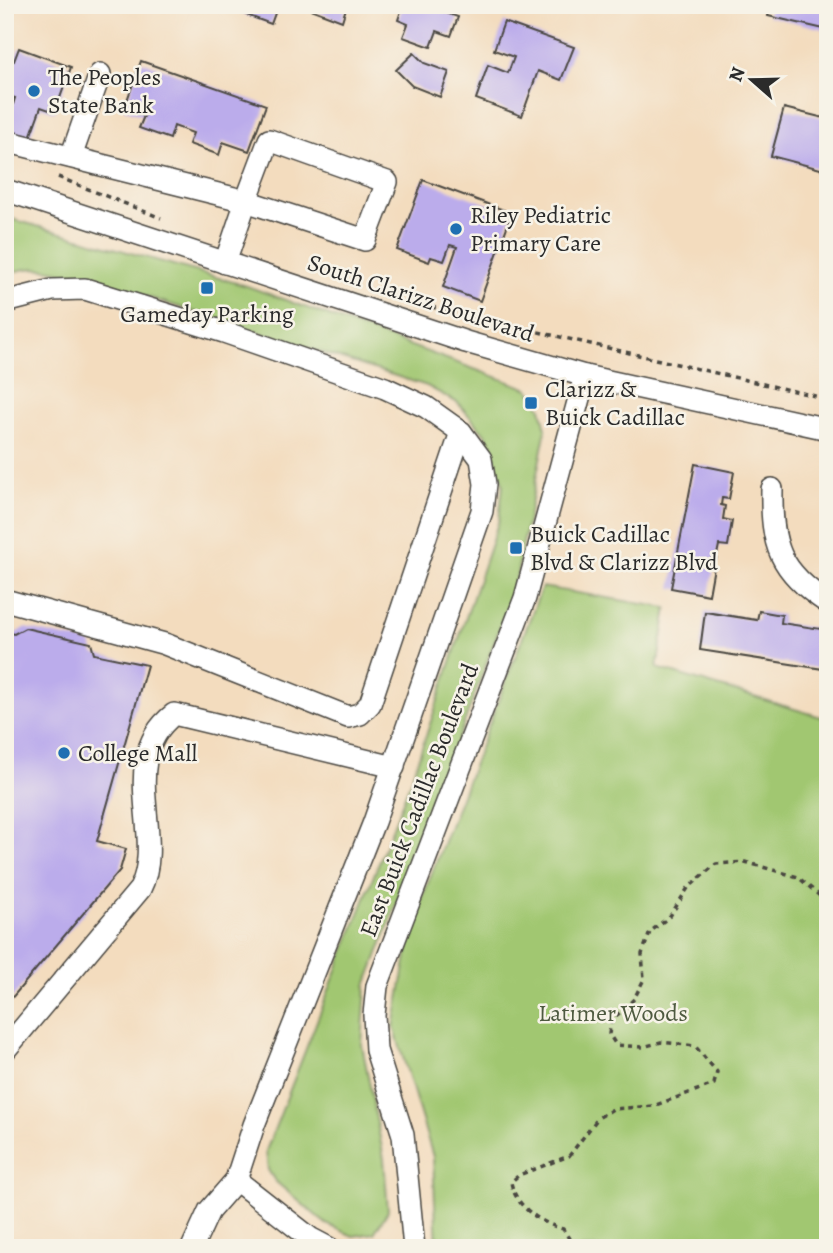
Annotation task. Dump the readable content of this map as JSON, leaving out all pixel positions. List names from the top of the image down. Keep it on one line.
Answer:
{"streets":{"street":["South Clarizz Boulevard","East Buick Cadillac Boulevard"]},"crossings":[["South Clarizz Boulevard","East Buick Cadillac Boulevard"]],"parks":["Latimer Woods"],"places":{"other":["The Peoples State Bank","Riley Pediatric Primary Care","College Mall"],"transit":["Gameday Parking","Clarizz & Buick Cadillac","Buick Cadillac Blvd & Clarizz Blvd"]},"north":"left"}
